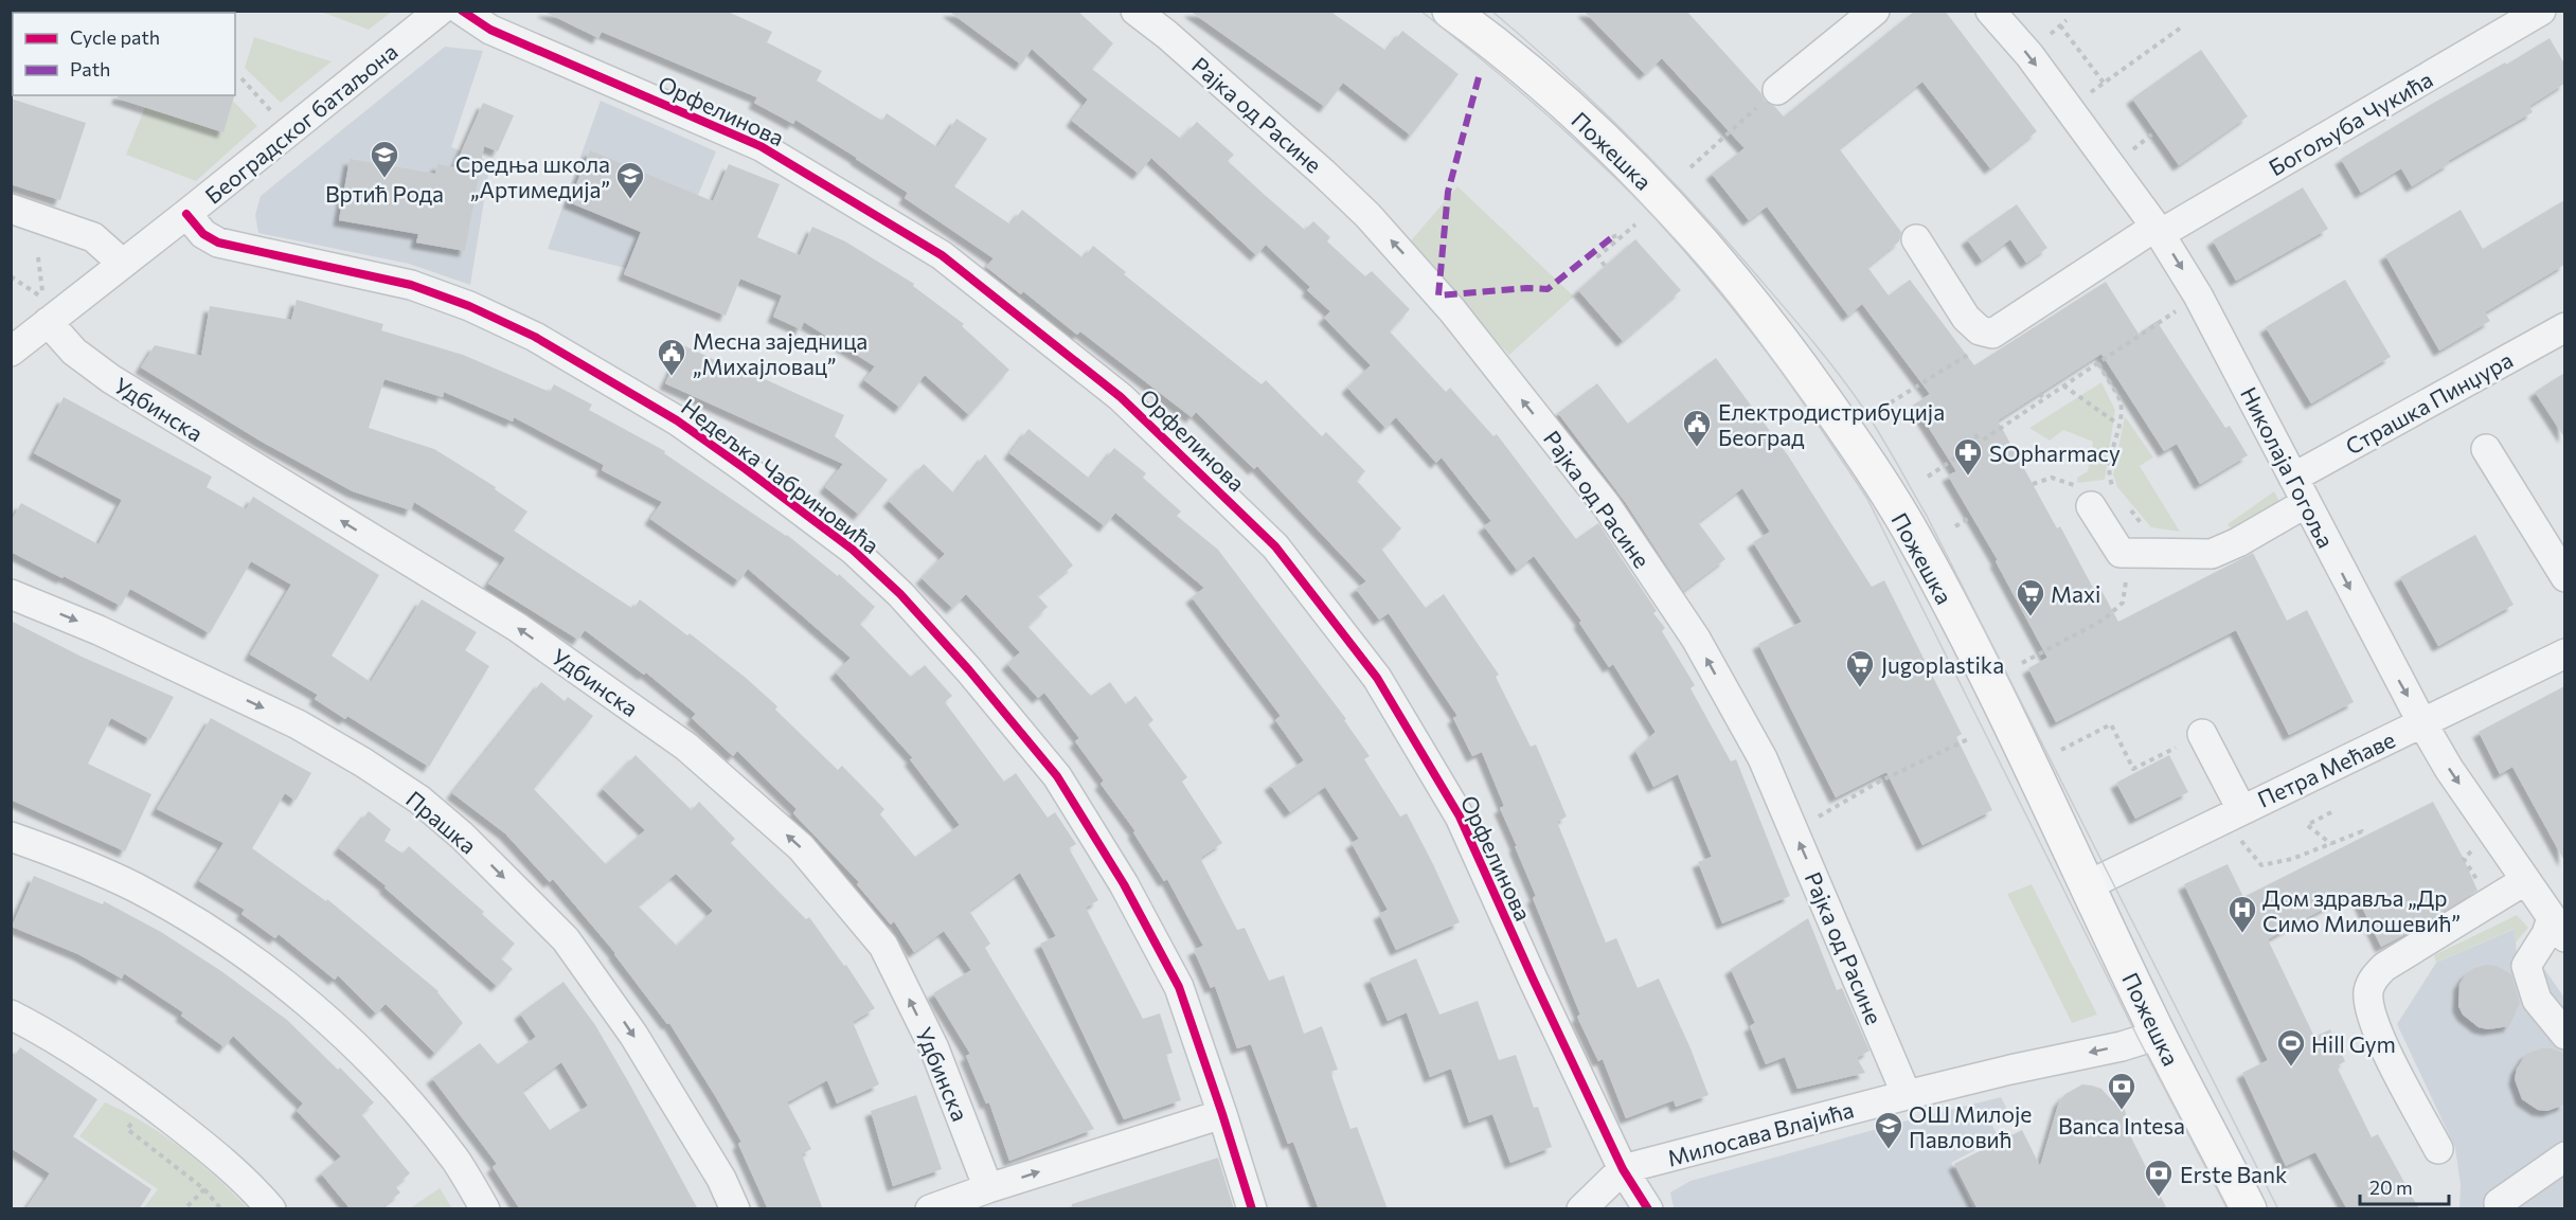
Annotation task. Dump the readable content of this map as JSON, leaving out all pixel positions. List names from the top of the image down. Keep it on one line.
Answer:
{"streets":{"main road":["Пожешка"],"street":["Орфелинова","Рајка од Расине","Београдског батаљона","Богољуба Чукића","Страшка Пинџура","Удбинска","Николаја Гогоља","Недељка Чабриновића","Петра Мећаве","Прашка","Милосава Влајића"]},"crossings":[["Орфелинова","Милосава Влајића"],["Рајка од Расине","Милосава Влајића"],["Београдског батаљона","Удбинска"],["Београдског батаљона","Недељка Чабриновића"],["Богољуба Чукића","Николаја Гогоља"],["Пожешка","Петра Мећаве"],["Пожешка","Милосава Влајића"],["Страшка Пинџура","Николаја Гогоља"],["Николаја Гогоља","Петра Мећаве"]],"one_way":["Рајка од Расине","Удбинска","Николаја Гогоља","Милосава Влајића"],"places":{"school or university":["Вртић Рода","Средња школа „Артимедија”","ОШ Милоје Павловић"],"public building":["Месна заједница „Михајловац”","Електродистрибуција Београд"],"pharmacy":["SOpharmacy"],"supermarket":["Maxi","Jugoplastika"],"hospital":["Дом здравља „Др Симо Милошевић”"],"sports":["Hill Gym"],"bank":["Banca Intesa","Erste Bank"]},"legend":["Cycle path","Path"],"scale_bar":"20 m"}
